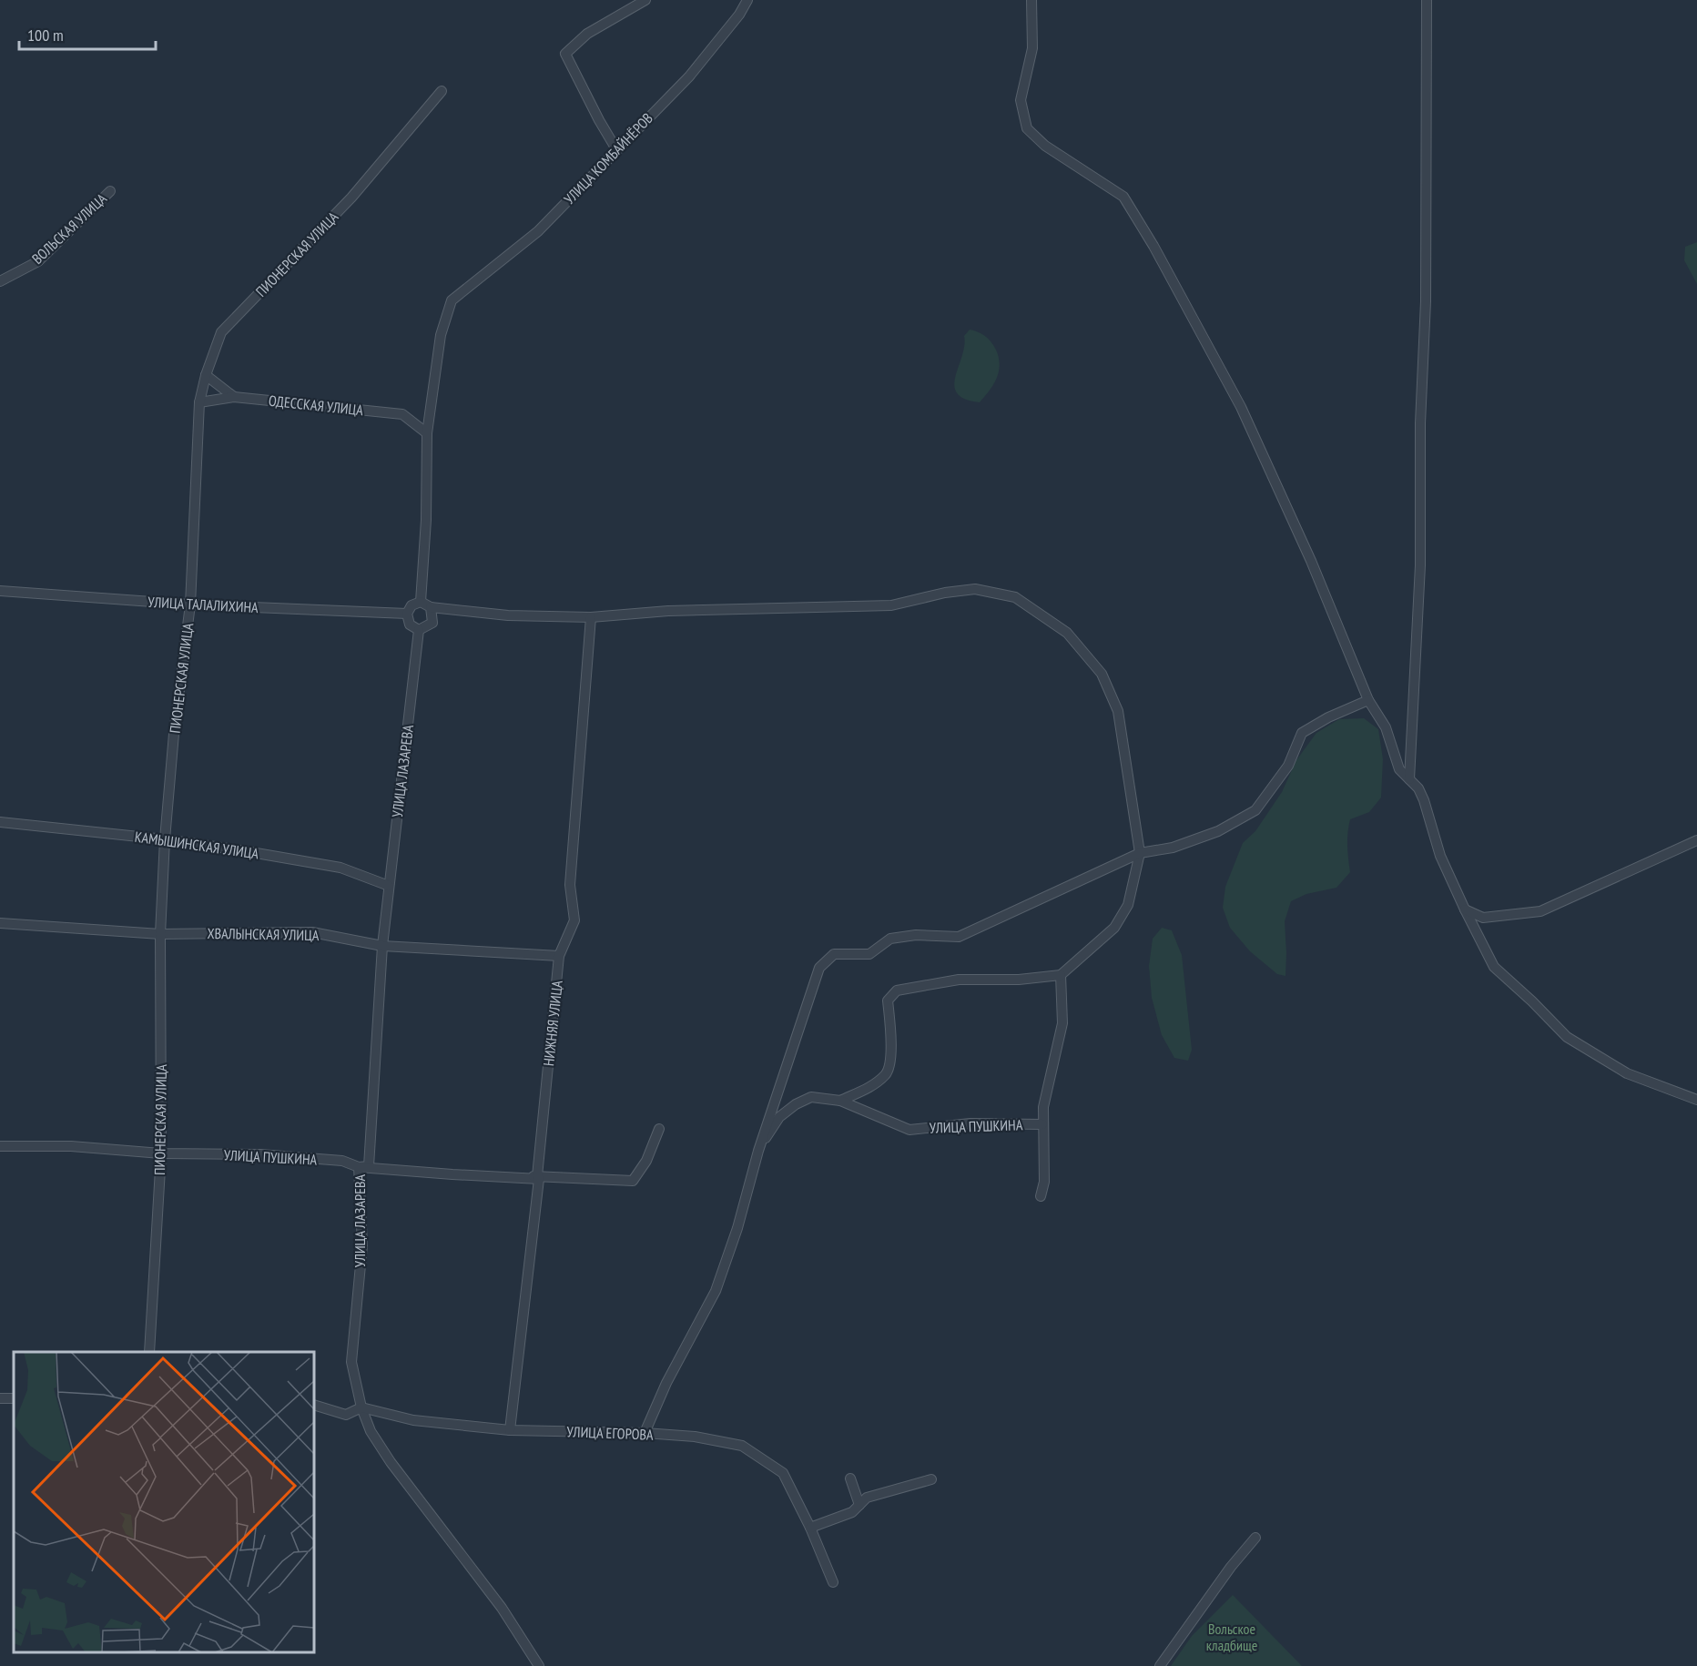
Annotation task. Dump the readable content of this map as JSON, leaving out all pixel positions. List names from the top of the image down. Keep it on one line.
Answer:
{"streets":{"street":["УЛИЦА КОМБАЙНЁРОВ","ВОЛЬСКАЯ УЛИЦА","ПИОНЕРСКАЯ УЛИЦА","ОДЕССКАЯ УЛИЦА","УЛИЦА ТАЛАЛИХИНА","УЛИЦА ЛАЗАРЕВА","КАМЫШИНСКАЯ УЛИЦА","ХВАЛЫНСКАЯ УЛИЦА","НИЖНЯЯ УЛИЦА","УЛИЦА ПУШКИНА","УЛИЦА ЕГОРОВА"]},"crossings":[["УЛИЦА КОМБАЙНЁРОВ","ОДЕССКАЯ УЛИЦА"],["ПИОНЕРСКАЯ УЛИЦА","ОДЕССКАЯ УЛИЦА"],["ПИОНЕРСКАЯ УЛИЦА","УЛИЦА ТАЛАЛИХИНА"],["ПИОНЕРСКАЯ УЛИЦА","КАМЫШИНСКАЯ УЛИЦА"],["ПИОНЕРСКАЯ УЛИЦА","ХВАЛЫНСКАЯ УЛИЦА"],["ПИОНЕРСКАЯ УЛИЦА","УЛИЦА ПУШКИНА"],["УЛИЦА ТАЛАЛИХИНА","УЛИЦА ЛАЗАРЕВА"],["УЛИЦА ЛАЗАРЕВА","КАМЫШИНСКАЯ УЛИЦА"],["УЛИЦА ЛАЗАРЕВА","ХВАЛЫНСКАЯ УЛИЦА"],["УЛИЦА ЛАЗАРЕВА","УЛИЦА ПУШКИНА"],["УЛИЦА ЛАЗАРЕВА","УЛИЦА ЕГОРОВА"],["ХВАЛЫНСКАЯ УЛИЦА","НИЖНЯЯ УЛИЦА"],["НИЖНЯЯ УЛИЦА","УЛИЦА ПУШКИНА"],["НИЖНЯЯ УЛИЦА","УЛИЦА ЕГОРОВА"]],"parks":["Вольское кладбище"],"scale_bar":"100 m"}
